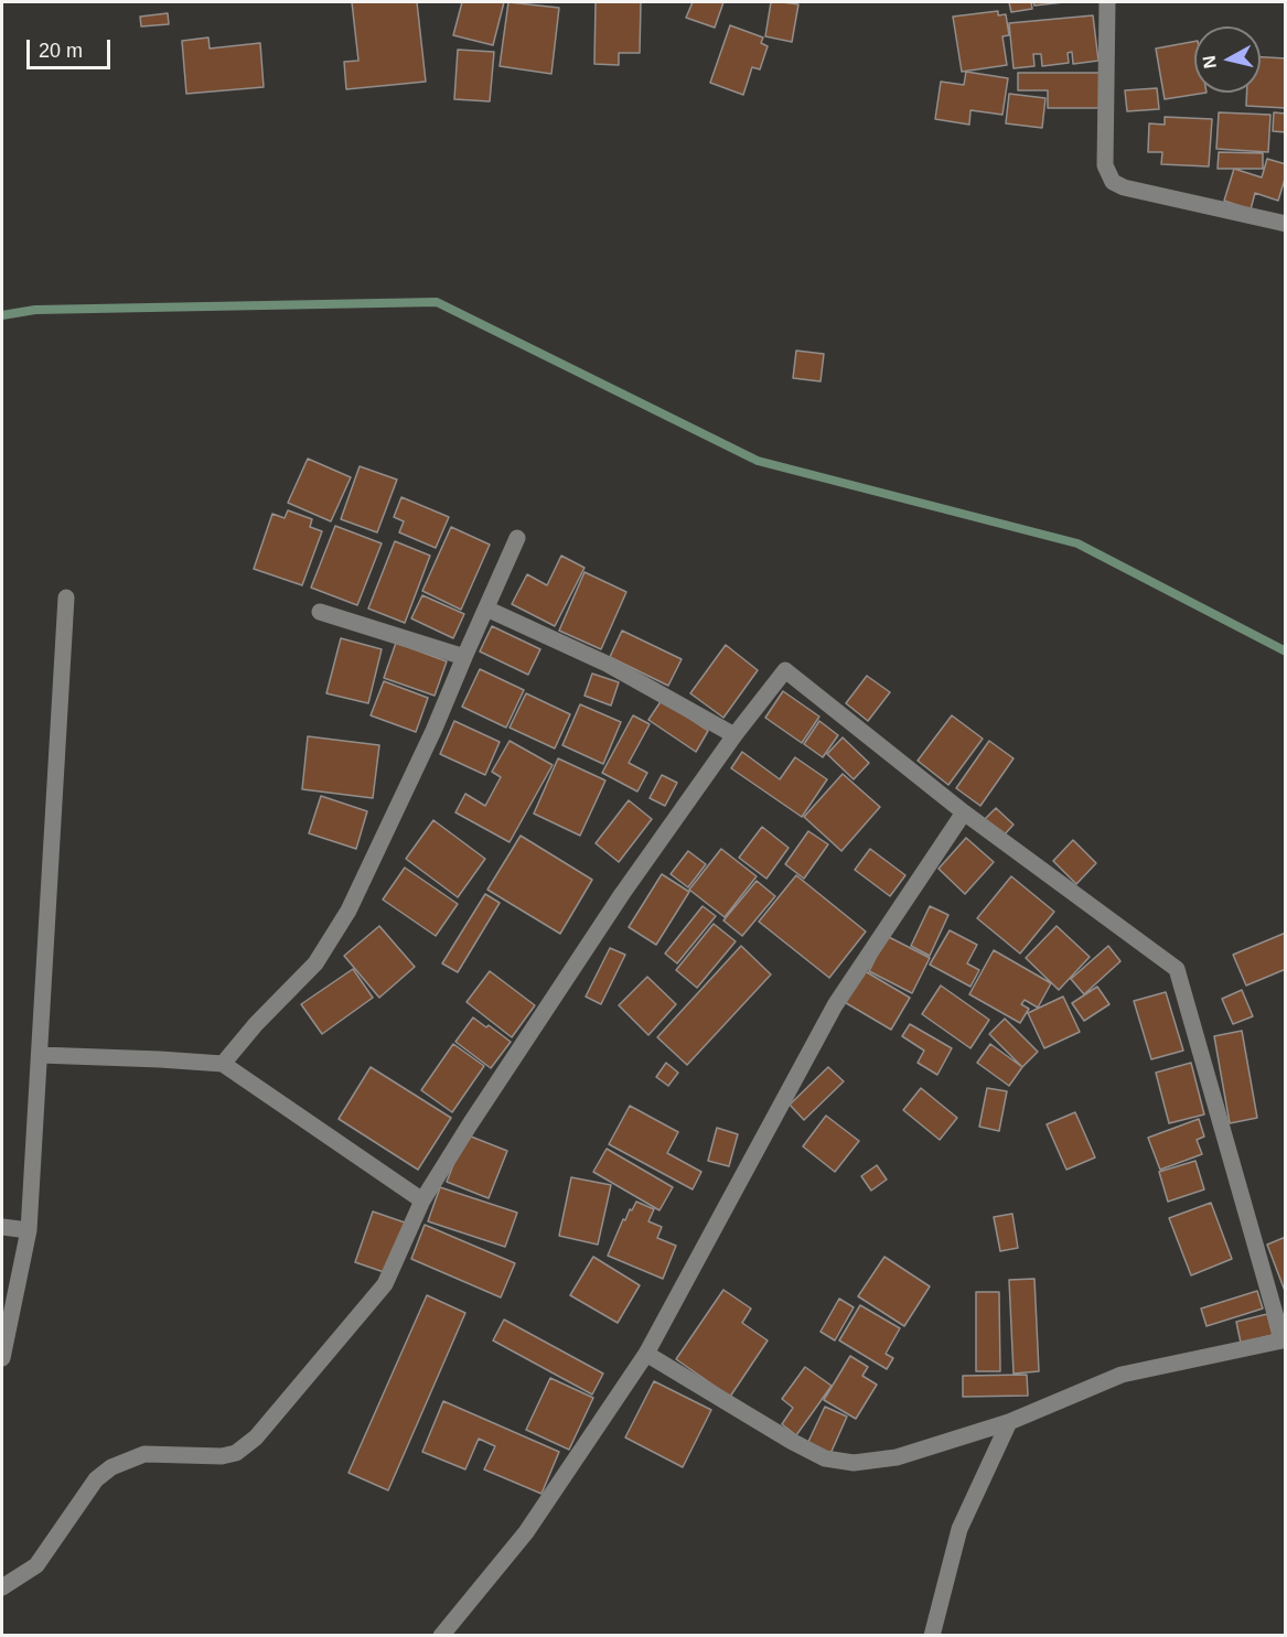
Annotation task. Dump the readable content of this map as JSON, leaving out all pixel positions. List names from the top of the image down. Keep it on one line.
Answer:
{"scale_bar":"20 m","north":"left"}
